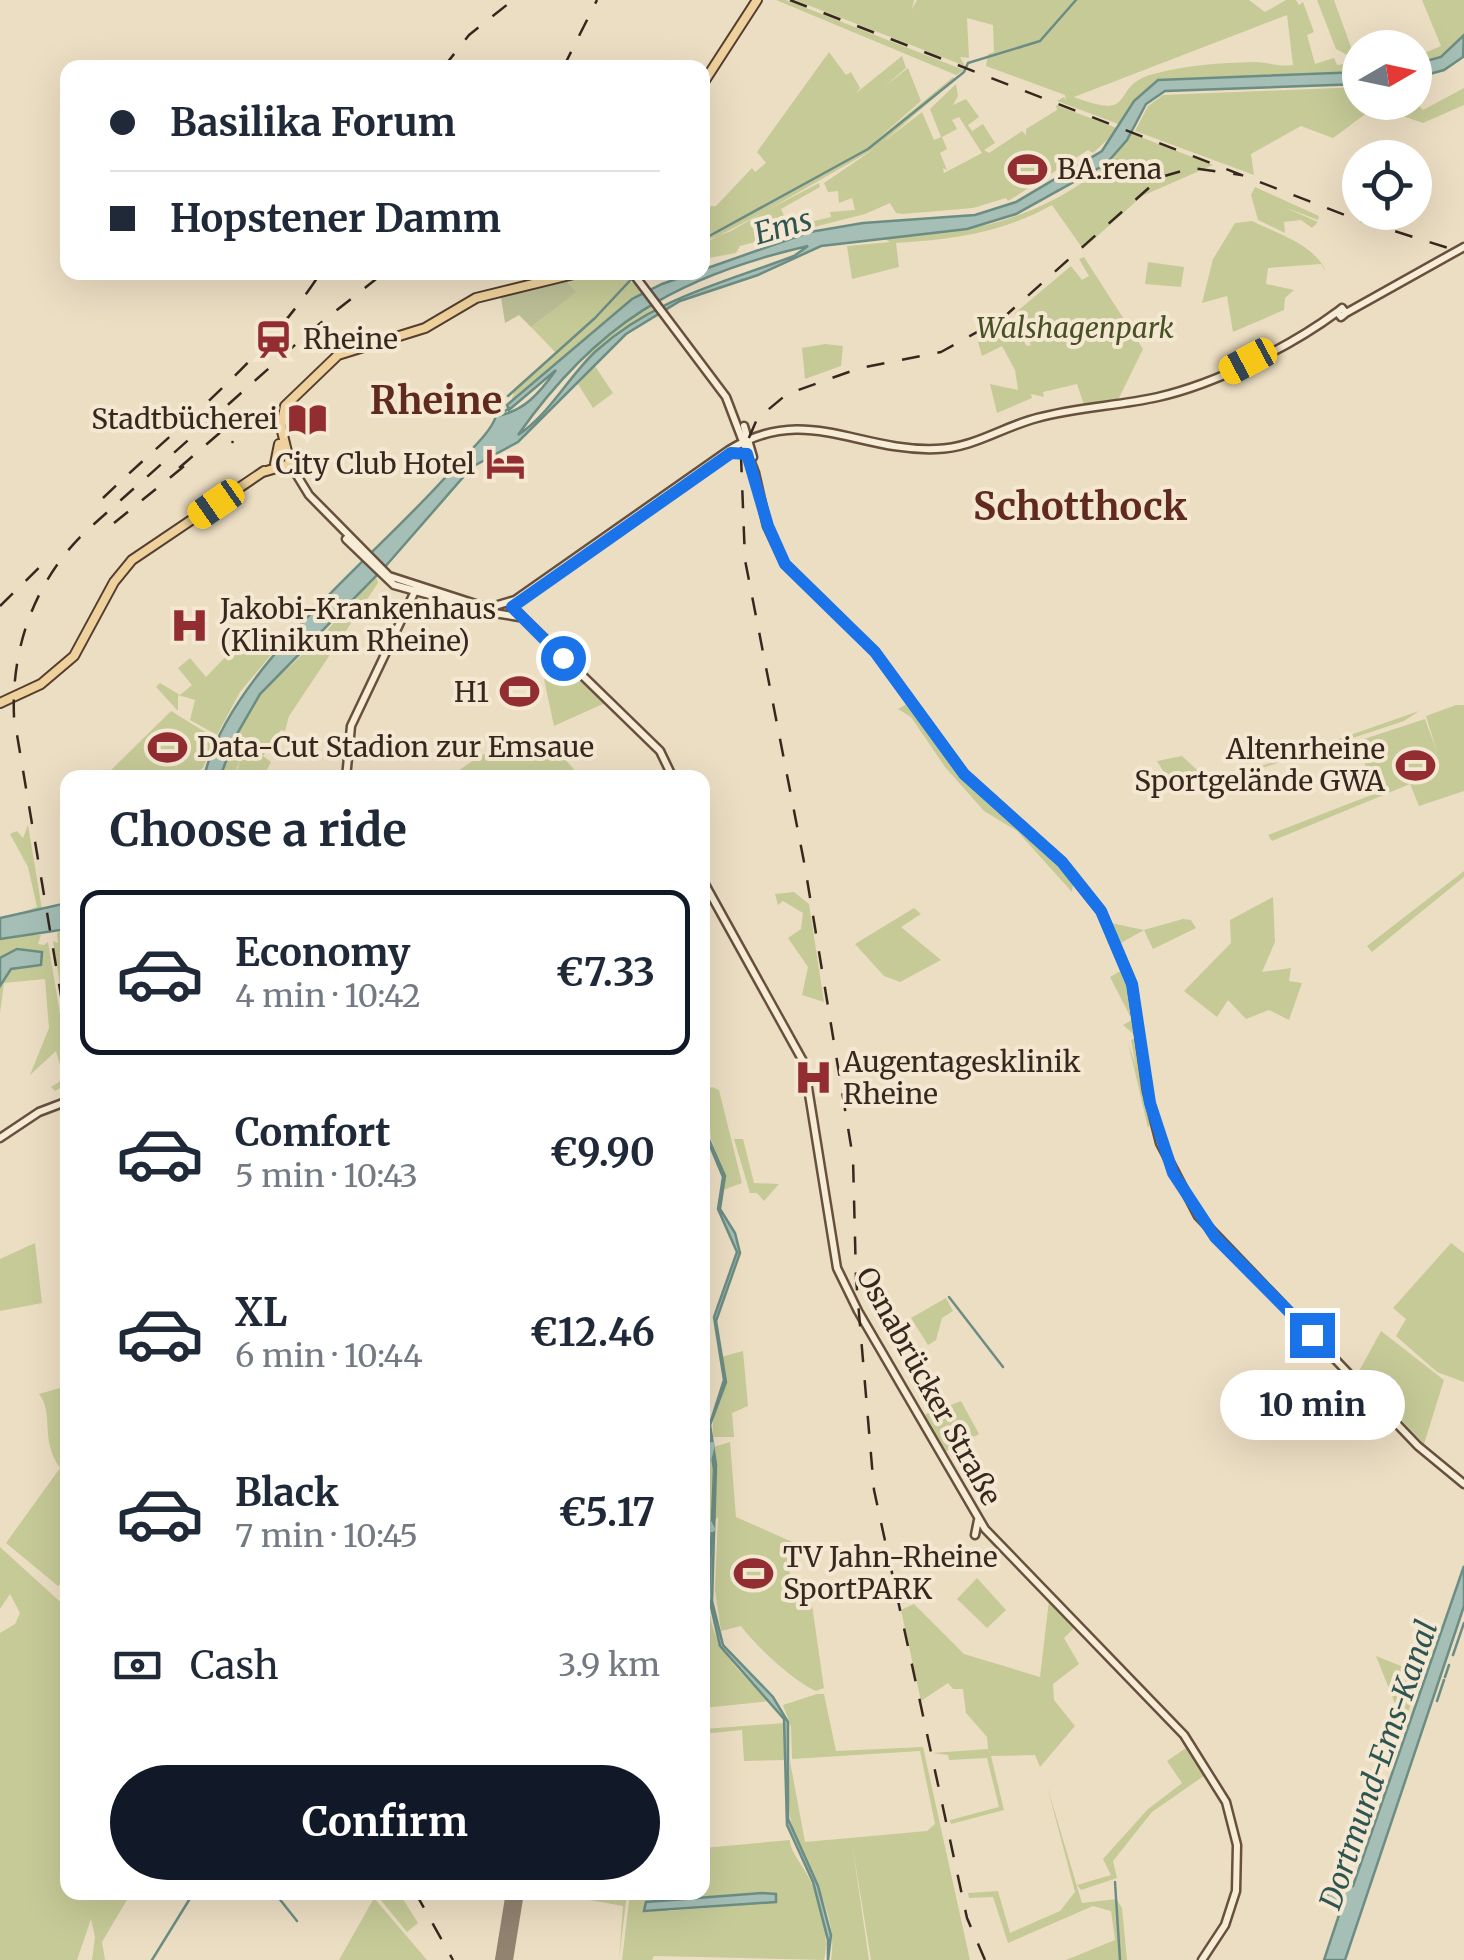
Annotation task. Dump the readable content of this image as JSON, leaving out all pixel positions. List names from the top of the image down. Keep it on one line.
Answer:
{"streets":{"main road":["Osnabrücker Straße"]},"districts":["Rheine","Schotthock"],"water":["Ems","Dortmund-Ems-Kanal"],"parks":["Walshagenpark"],"places":{"sports":["BA.rena","H1","Data-Cut Stadion zur Emsaue","Altenrheine Sportgelände GWA","TV Jahn-Rheine SportPARK"],"station":["Rheine"],"library":["Stadtbücherei"],"hotel":["City Club Hotel"],"hospital":["Jakobi-Krankenhaus (Klinikum Rheine)","Augentagesklinik Rheine"]},"north":"right","page":{"banner":["Basilika Forum","Hopstener Damm"],"heading":"Choose a ride","list":[{"name":"Economy","note":"4 min · 10:42","value":"€7.33"},{"name":"Comfort","note":"5 min · 10:43","value":"€9.90"},{"name":"XL","note":"6 min · 10:44","value":"€12.46"},{"name":"Black","note":"7 min · 10:45","value":"€5.17"}],"bubble":"10 min","pay":["Cash","3.9 km"],"buttons":"Confirm"}}
